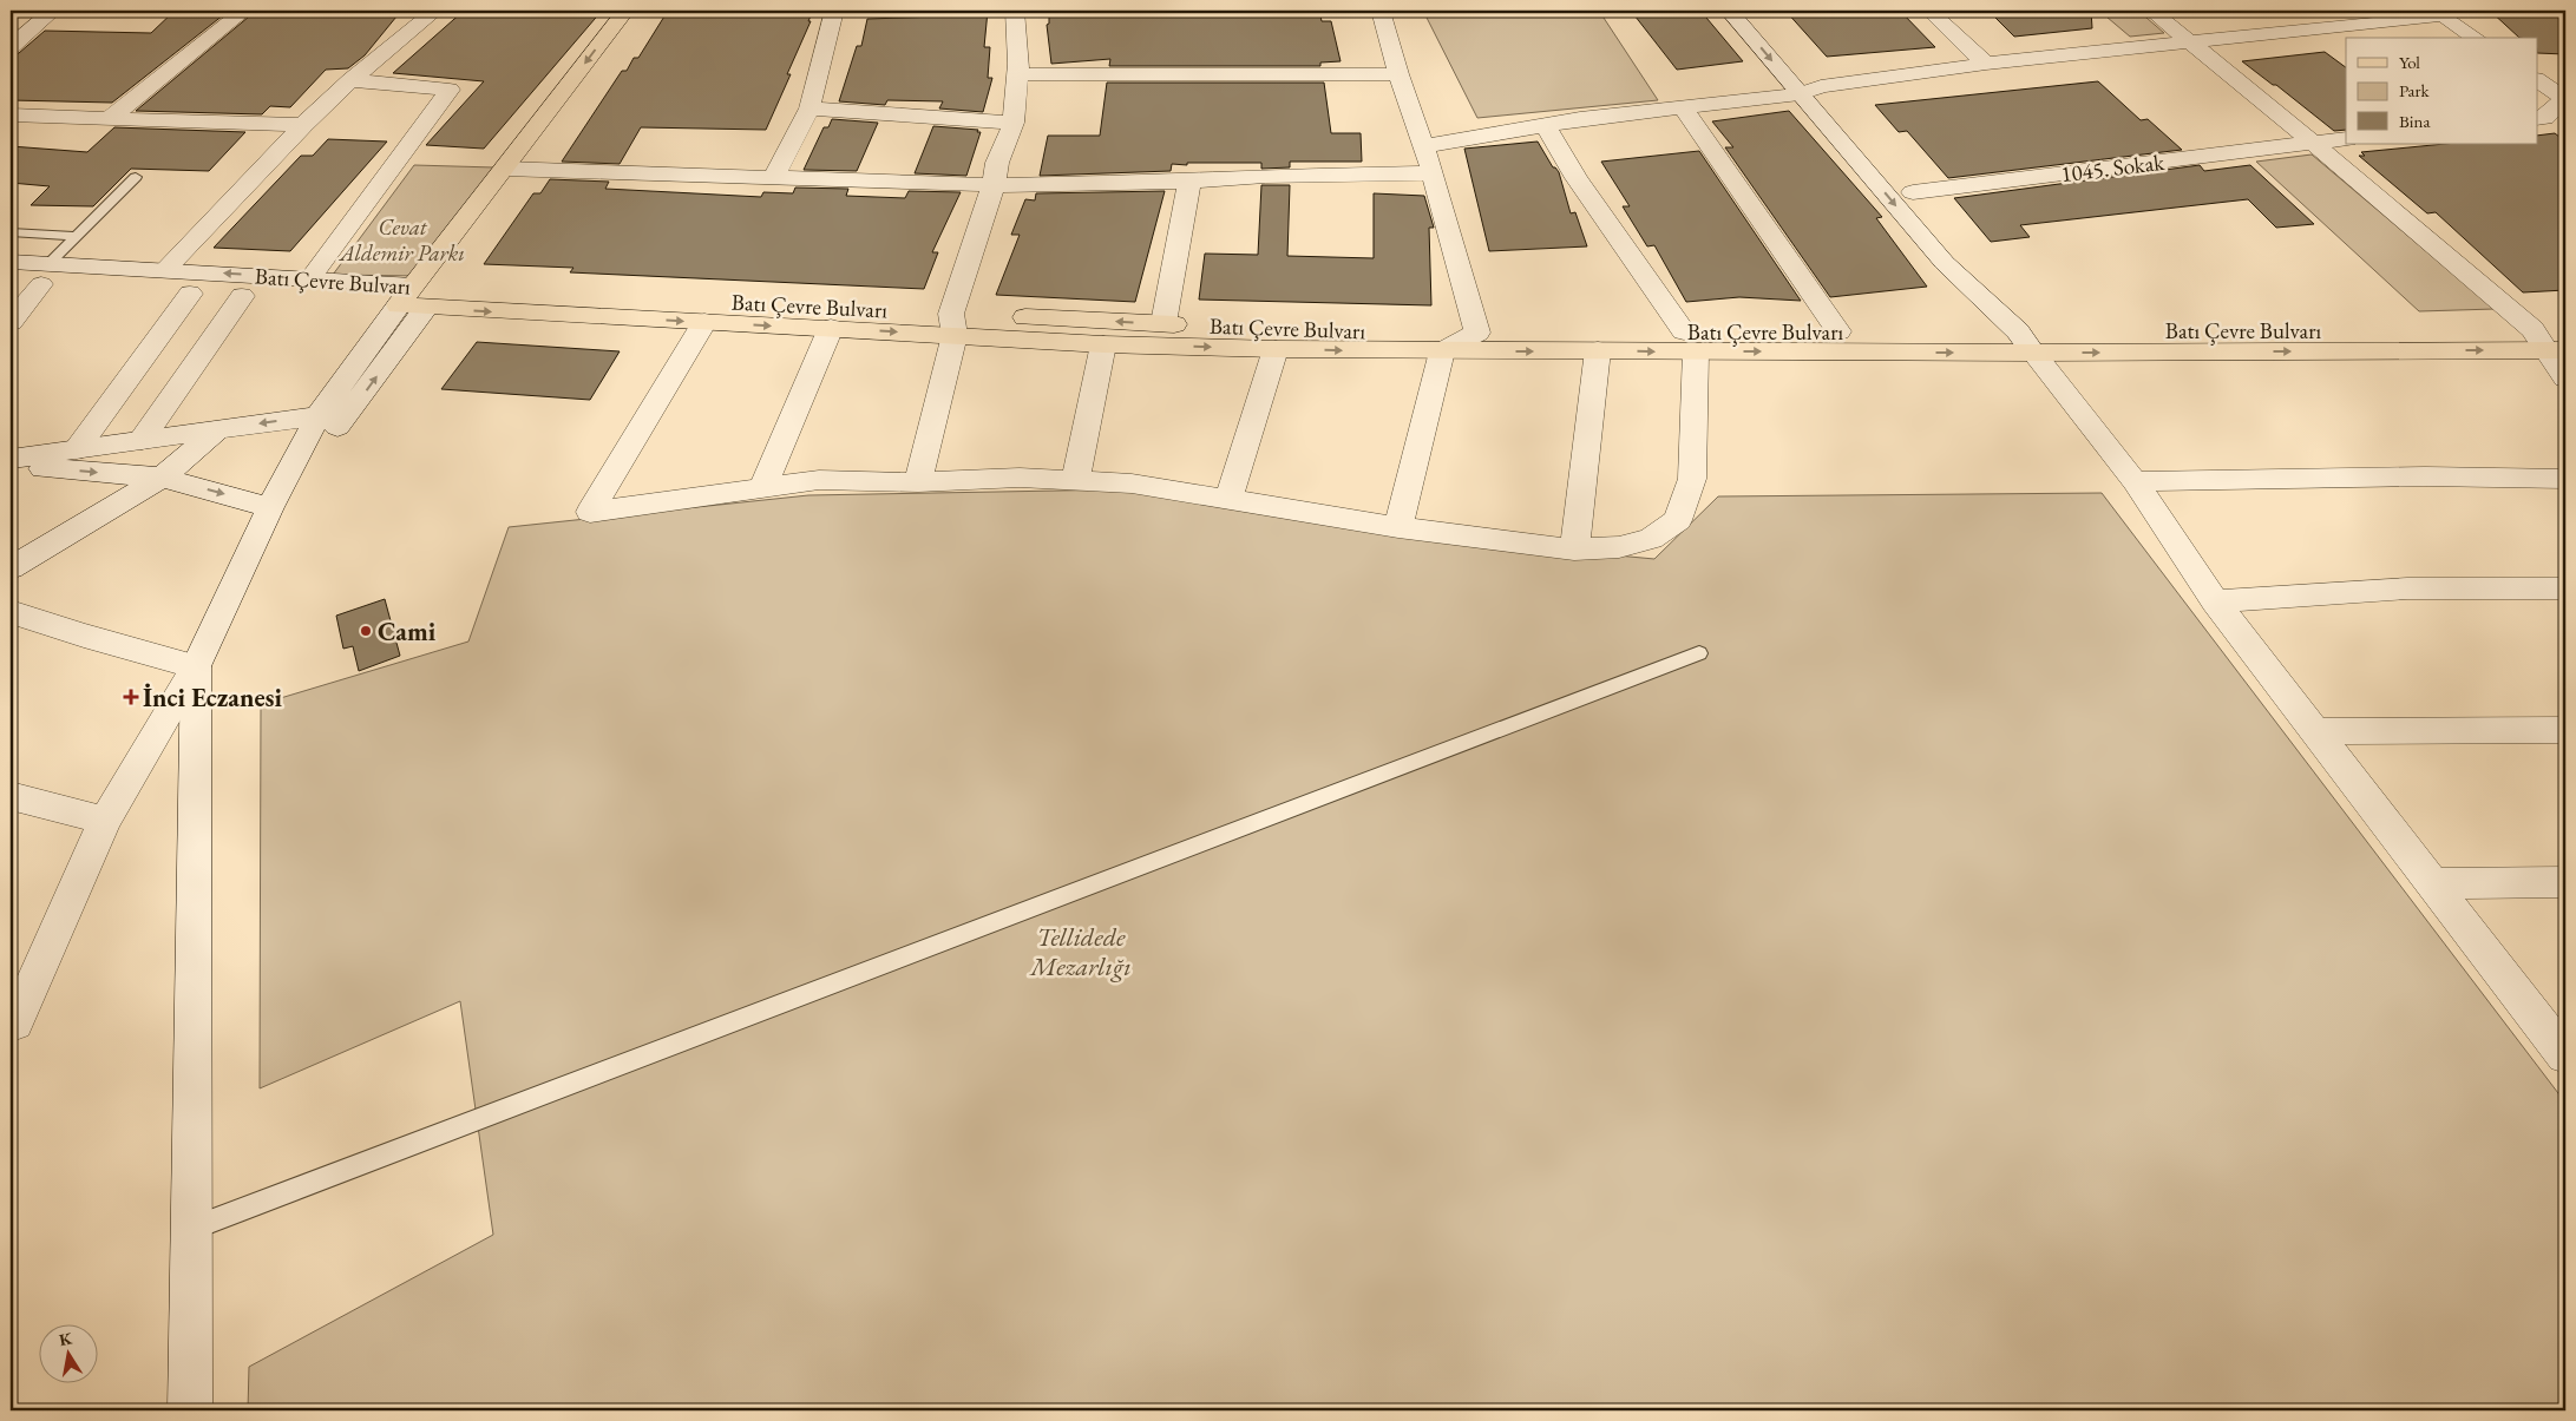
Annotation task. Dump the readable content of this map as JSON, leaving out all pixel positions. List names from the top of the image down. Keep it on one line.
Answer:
{"streets":{"main road":["Batı Çevre Bulvarı"],"street":["1045. Sokak"]},"crossings":[["1045. Sokak","Batı Çevre Bulvarı"]],"parks":["Cevat Aldemir Parkı","Tellidede Mezarlığı"],"places":{"other":["Cami"],"health":["İnci Eczanesi"]},"legend":["Yol","Park","Bina"],"north":"top"}
